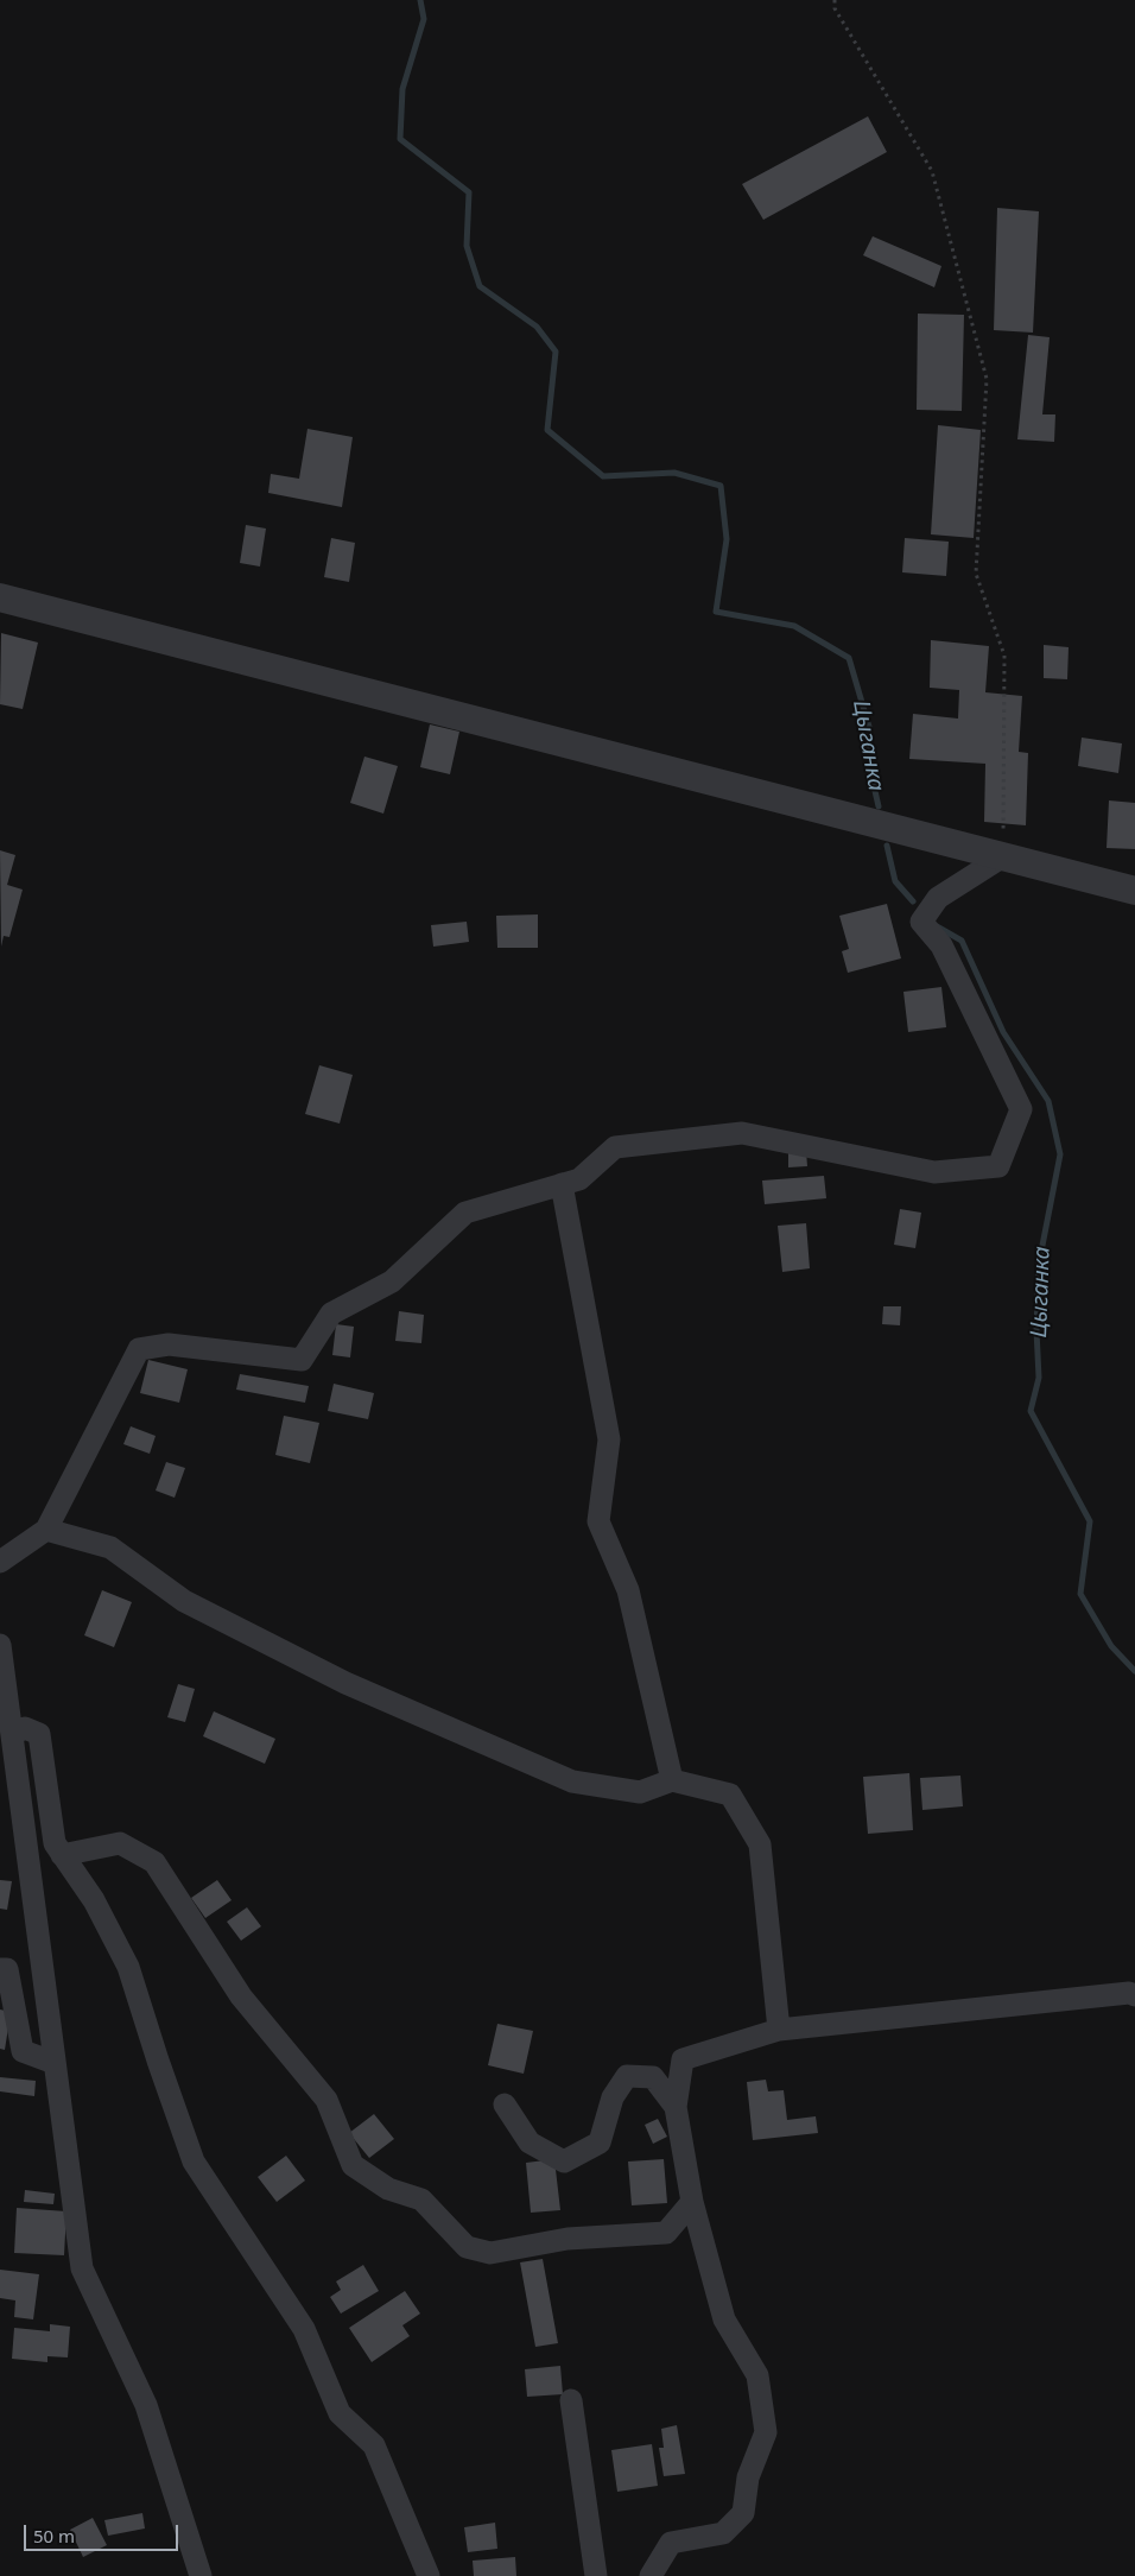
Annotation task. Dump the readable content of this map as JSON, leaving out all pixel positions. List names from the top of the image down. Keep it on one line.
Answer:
{"water":["Цыганка"],"scale_bar":"50 m"}
